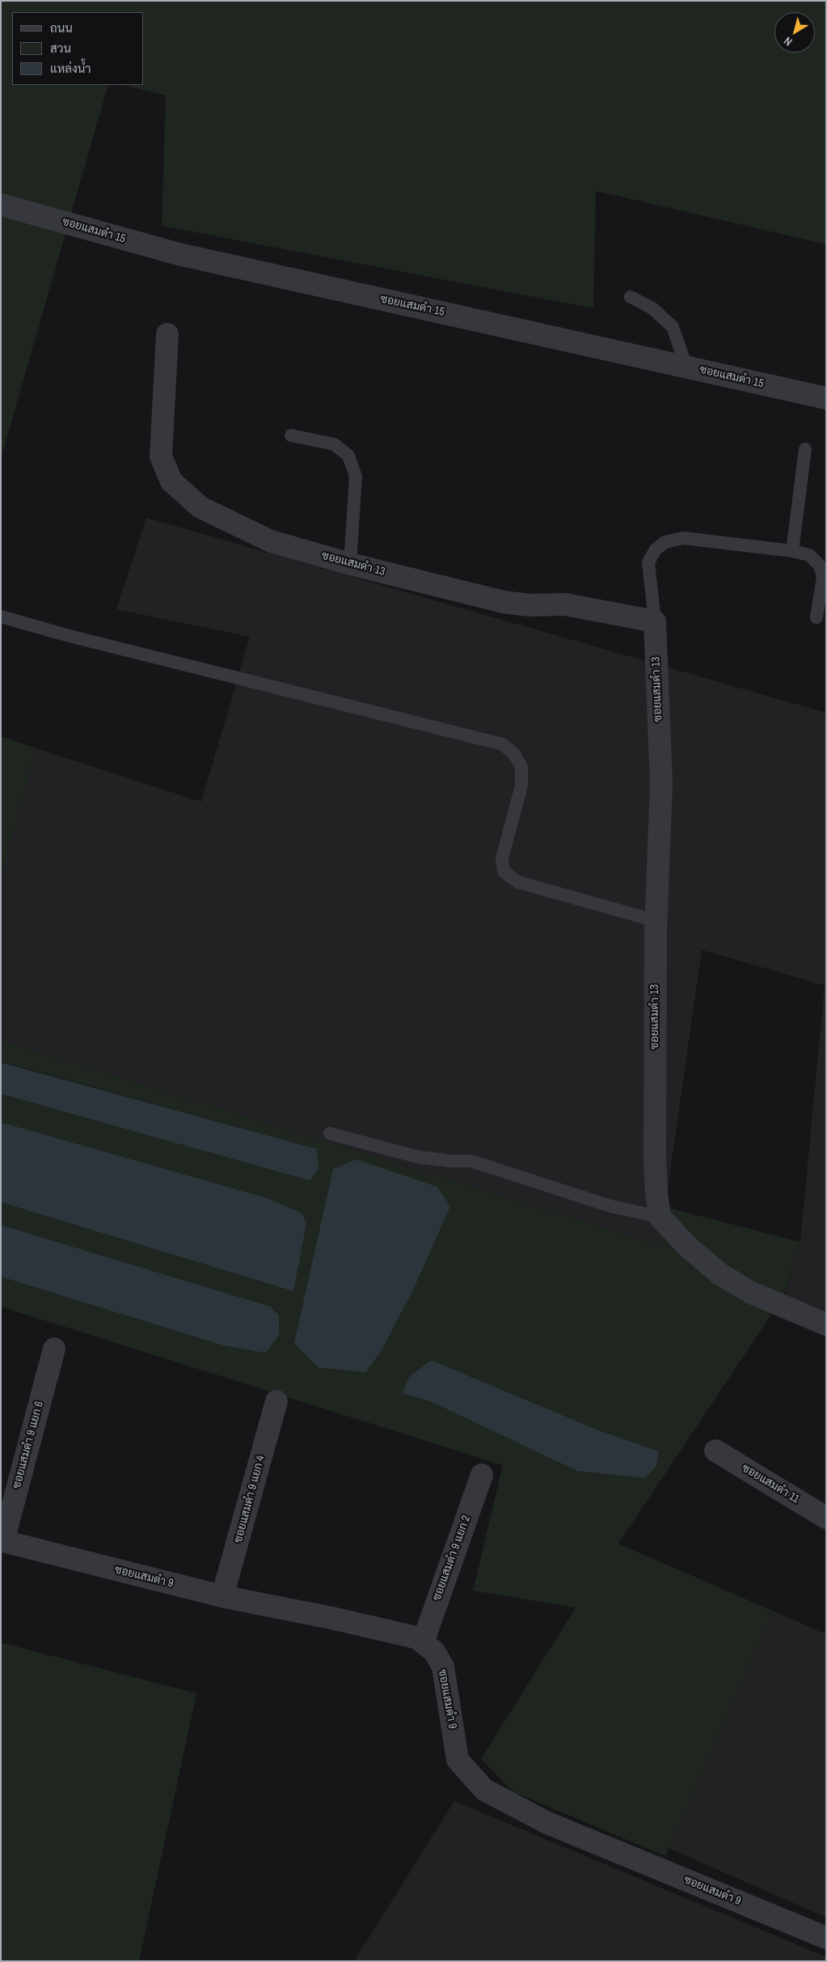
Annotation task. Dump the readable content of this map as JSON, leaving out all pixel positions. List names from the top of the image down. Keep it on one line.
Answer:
{"streets":{"street":["ซอยแสมดำ 15","ซอยแสมดำ 13","ซอยแสมดำ 9 แยก 6","ซอยแสมดำ 11","ซอยแสมดำ 9 แยก 4","ซอยแสมดำ 9 แยก 2","ซอยแสมดำ 9"]},"crossings":[["ซอยแสมดำ 9 แยก 6","ซอยแสมดำ 9"],["ซอยแสมดำ 9 แยก 4","ซอยแสมดำ 9"],["ซอยแสมดำ 9 แยก 2","ซอยแสมดำ 9"]],"legend":["ถนน","สวน","แหล่งน้ำ"],"north":"bottom left"}
